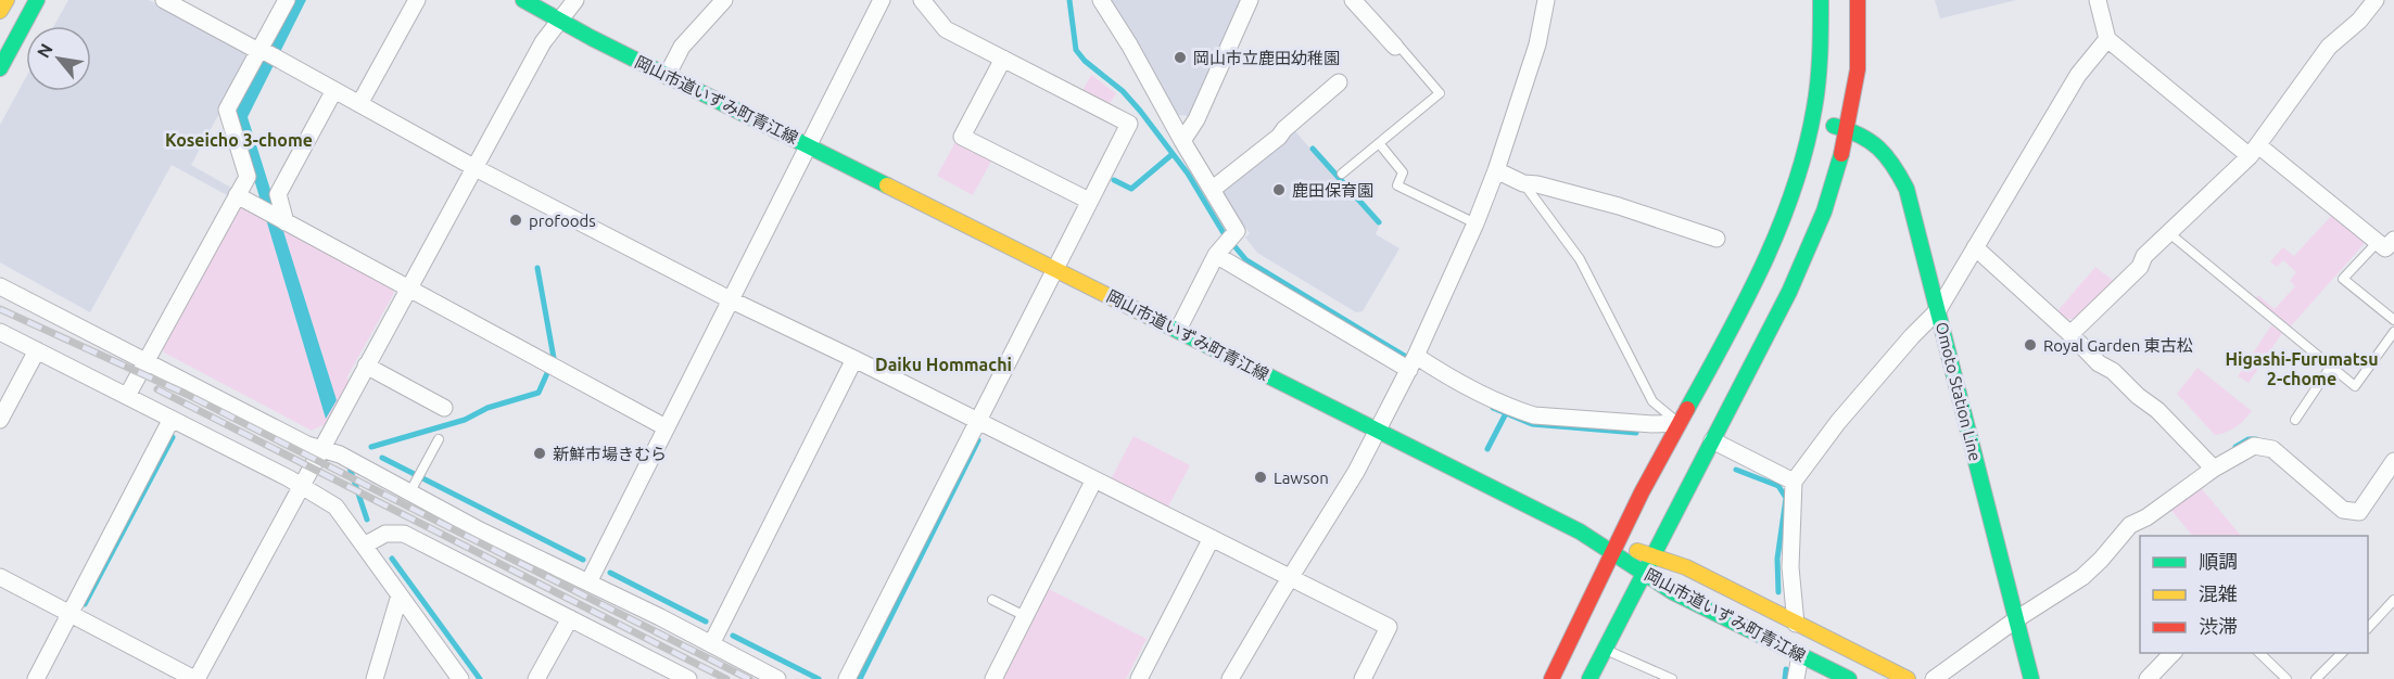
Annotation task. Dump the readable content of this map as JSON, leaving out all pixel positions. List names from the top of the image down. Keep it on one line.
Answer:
{"streets":{"street":["岡山市道いずみ町青江線","Omoto Station Line"]},"districts":["Koseicho 3-chome","Higashi-Furumatsu 2-chome","Daiku Hommachi"],"places":["岡山市立鹿田幼稚園","鹿田保育園","profoods","Royal Garden 東古松","新鮮市場きむら","Lawson"],"legend":["順調","混雑","渋滞"],"north":"top left"}
